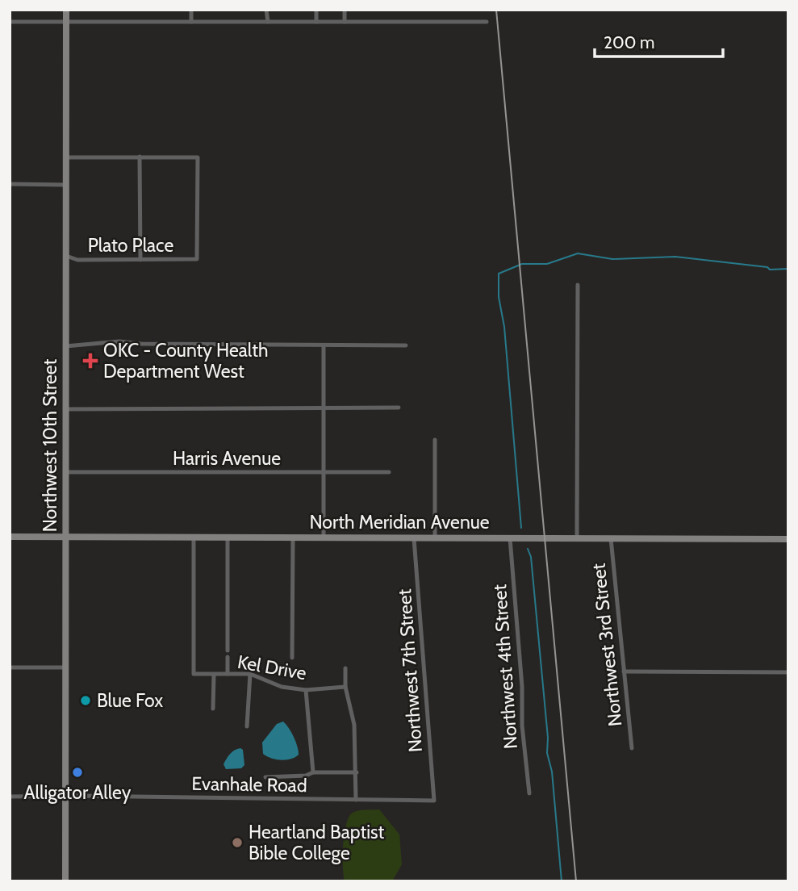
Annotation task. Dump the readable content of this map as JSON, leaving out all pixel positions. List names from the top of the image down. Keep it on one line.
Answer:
{"streets":{"main road":["Northwest 10th Street","North Meridian Avenue"],"street":["Plato Place","Harris Avenue","Northwest 3rd Street","Northwest 4th Street","Kel Drive","Northwest 7th Street","Evanhale Road"]},"crossings":[["Plato Place","Northwest 10th Street"],["Northwest 10th Street","Harris Avenue"],["Northwest 10th Street","North Meridian Avenue"],["Northwest 10th Street","Evanhale Road"],["North Meridian Avenue","Northwest 3rd Street"],["North Meridian Avenue","Northwest 4th Street"],["North Meridian Avenue","Kel Drive"],["North Meridian Avenue","Northwest 7th Street"],["Northwest 7th Street","Evanhale Road"]],"places":{"health":["OKC - County Health Department West"],"other":["Blue Fox","Alligator Alley","Heartland Baptist Bible College"]},"scale_bar":"200 m"}
